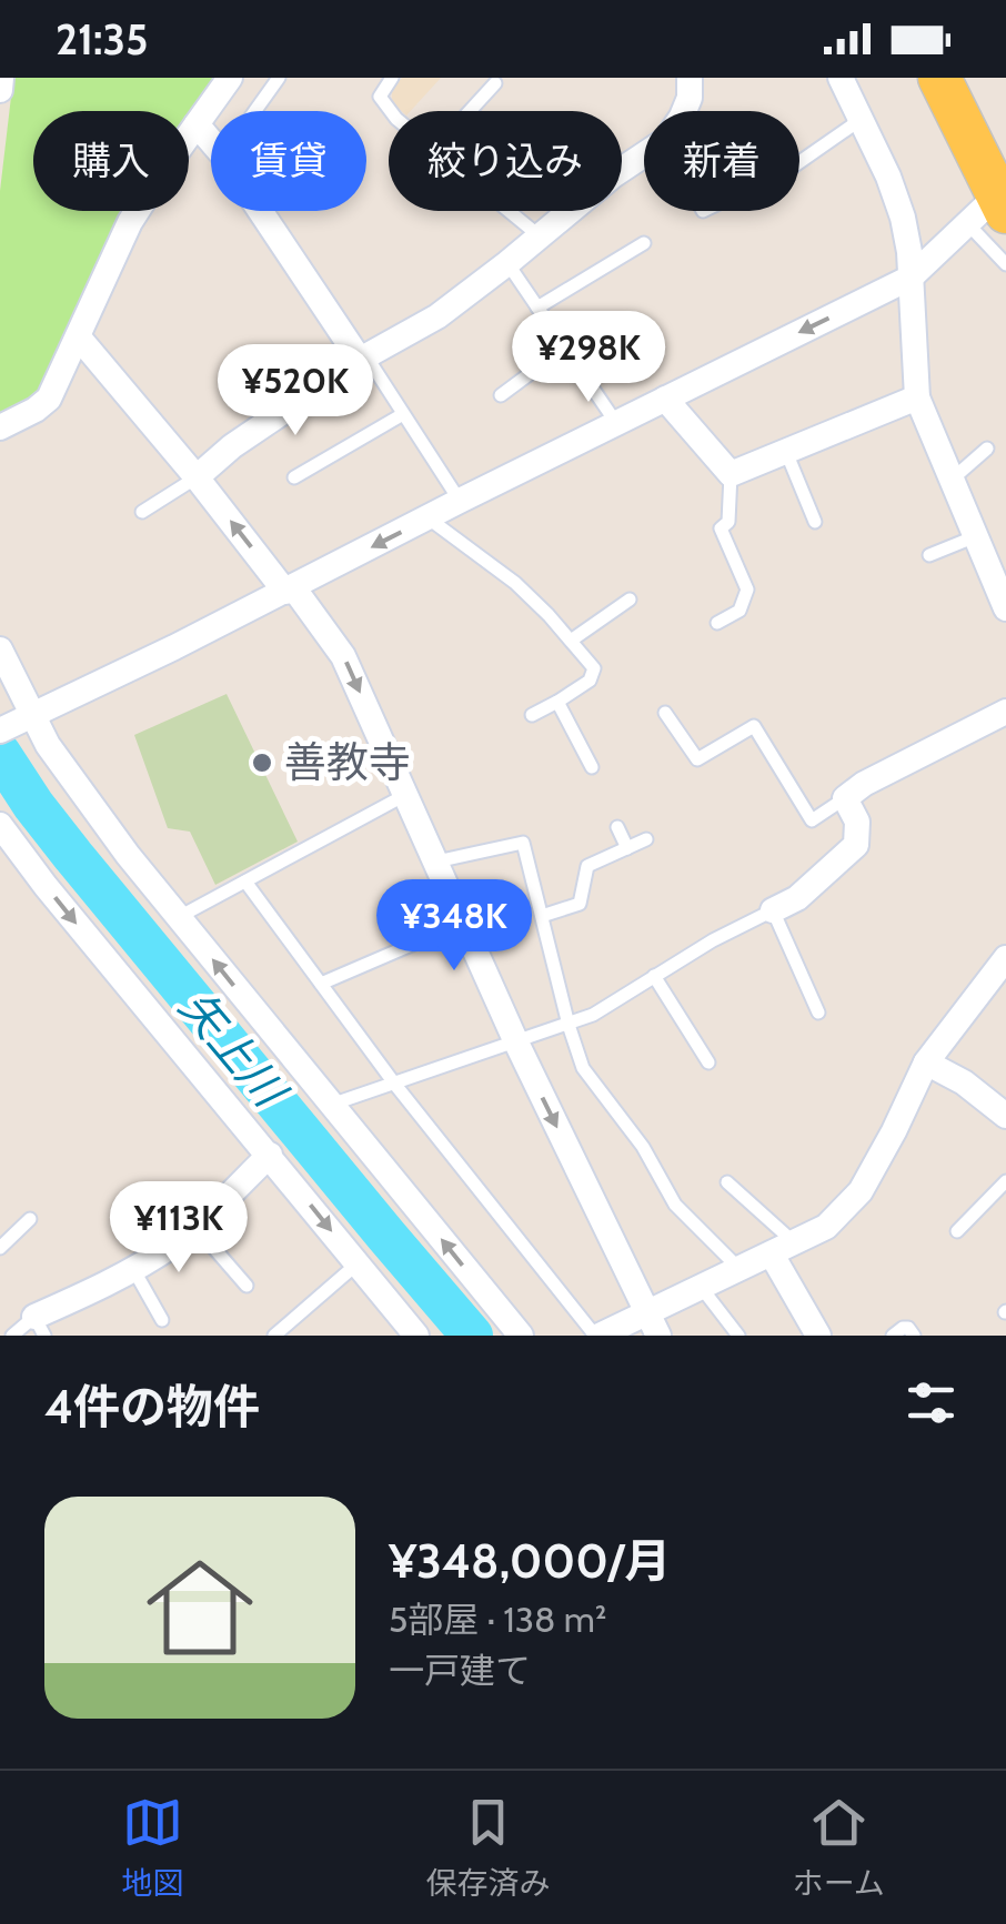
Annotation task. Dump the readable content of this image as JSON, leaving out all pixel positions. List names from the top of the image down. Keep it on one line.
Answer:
{"water":["矢上川"],"places":["善教寺"],"page":{"status":"21:35","chip":["購入","賃貸","絞り込み","新着"],"price":["¥298K","¥520K","¥348K","¥113K"],"heading":"4件の物件","list":[{"name":"¥348,000/月","note":"5部屋 · 138 m² · 一戸建て"}],"tabs":["地図","保存済み","ホーム"]}}
